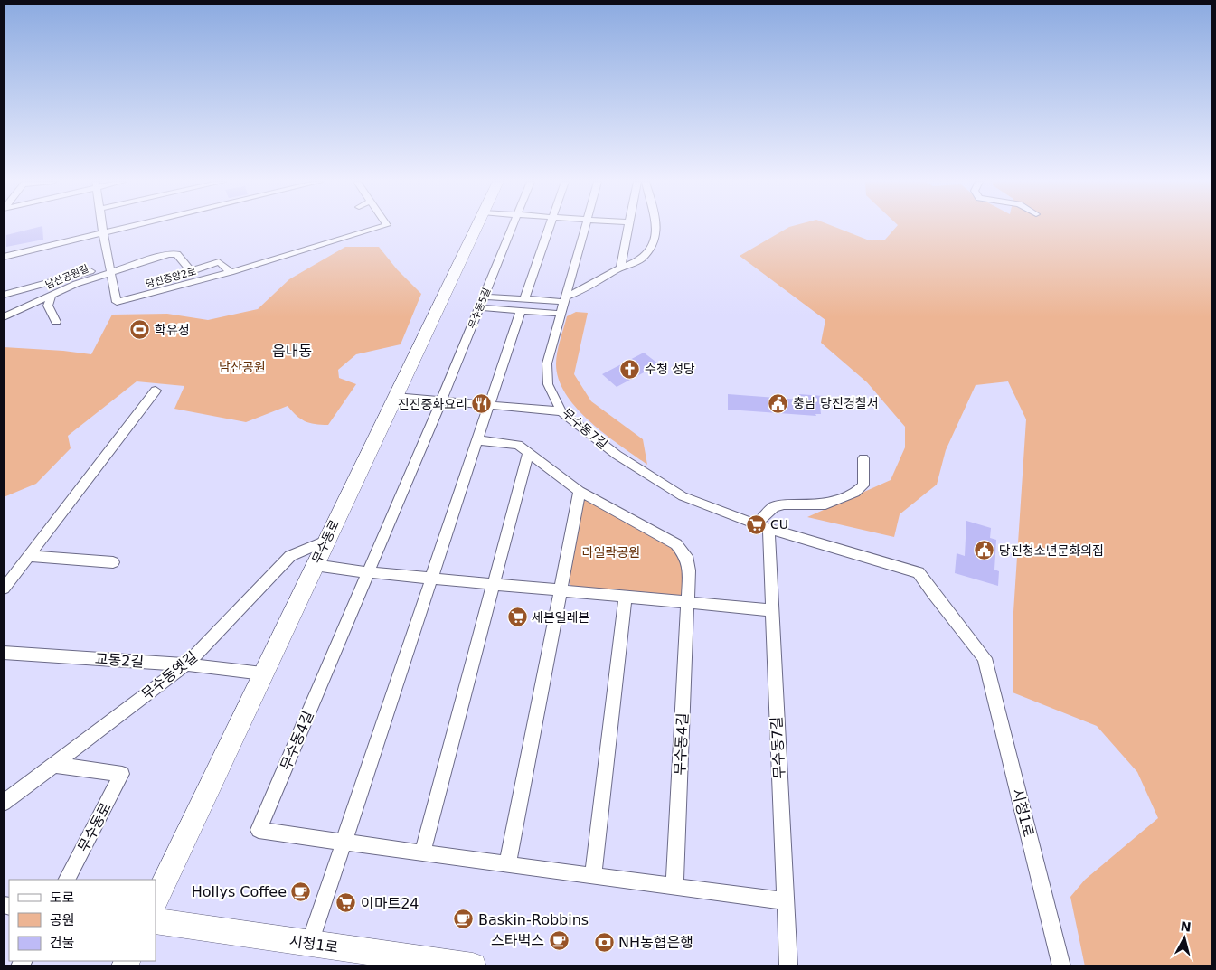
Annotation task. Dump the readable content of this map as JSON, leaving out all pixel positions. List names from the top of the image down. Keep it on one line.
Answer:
{"streets":{"street":["남산공원길","당진중앙2로","무수동5길","무수동7길","무수동로","교동2길","무수동옛길","무수동4길","시청1로"]},"crossings":[["남산공원길","당진중앙2로"],["무수동5길","무수동4길"],["무수동7길","무수동4길"],["무수동7길","시청1로"],["무수동로","교동2길"],["무수동로","무수동옛길"],["교동2길","무수동옛길"]],"districts":["읍내동"],"parks":["남산공원","라일락공원"],"places":{"sports":["학유정"],"church":["수청 성당"],"public building":["충남 당진경찰서","당진청소년문화의집"],"restaurant":["진진중화요리"],"supermarket":["CU","세븐일레븐","이마트24"],"cafe":["Hollys Coffee","Baskin-Robbins","스타벅스"],"bank":["NH농협은행"]},"legend":["도로","공원","건물"],"north":"top"}
